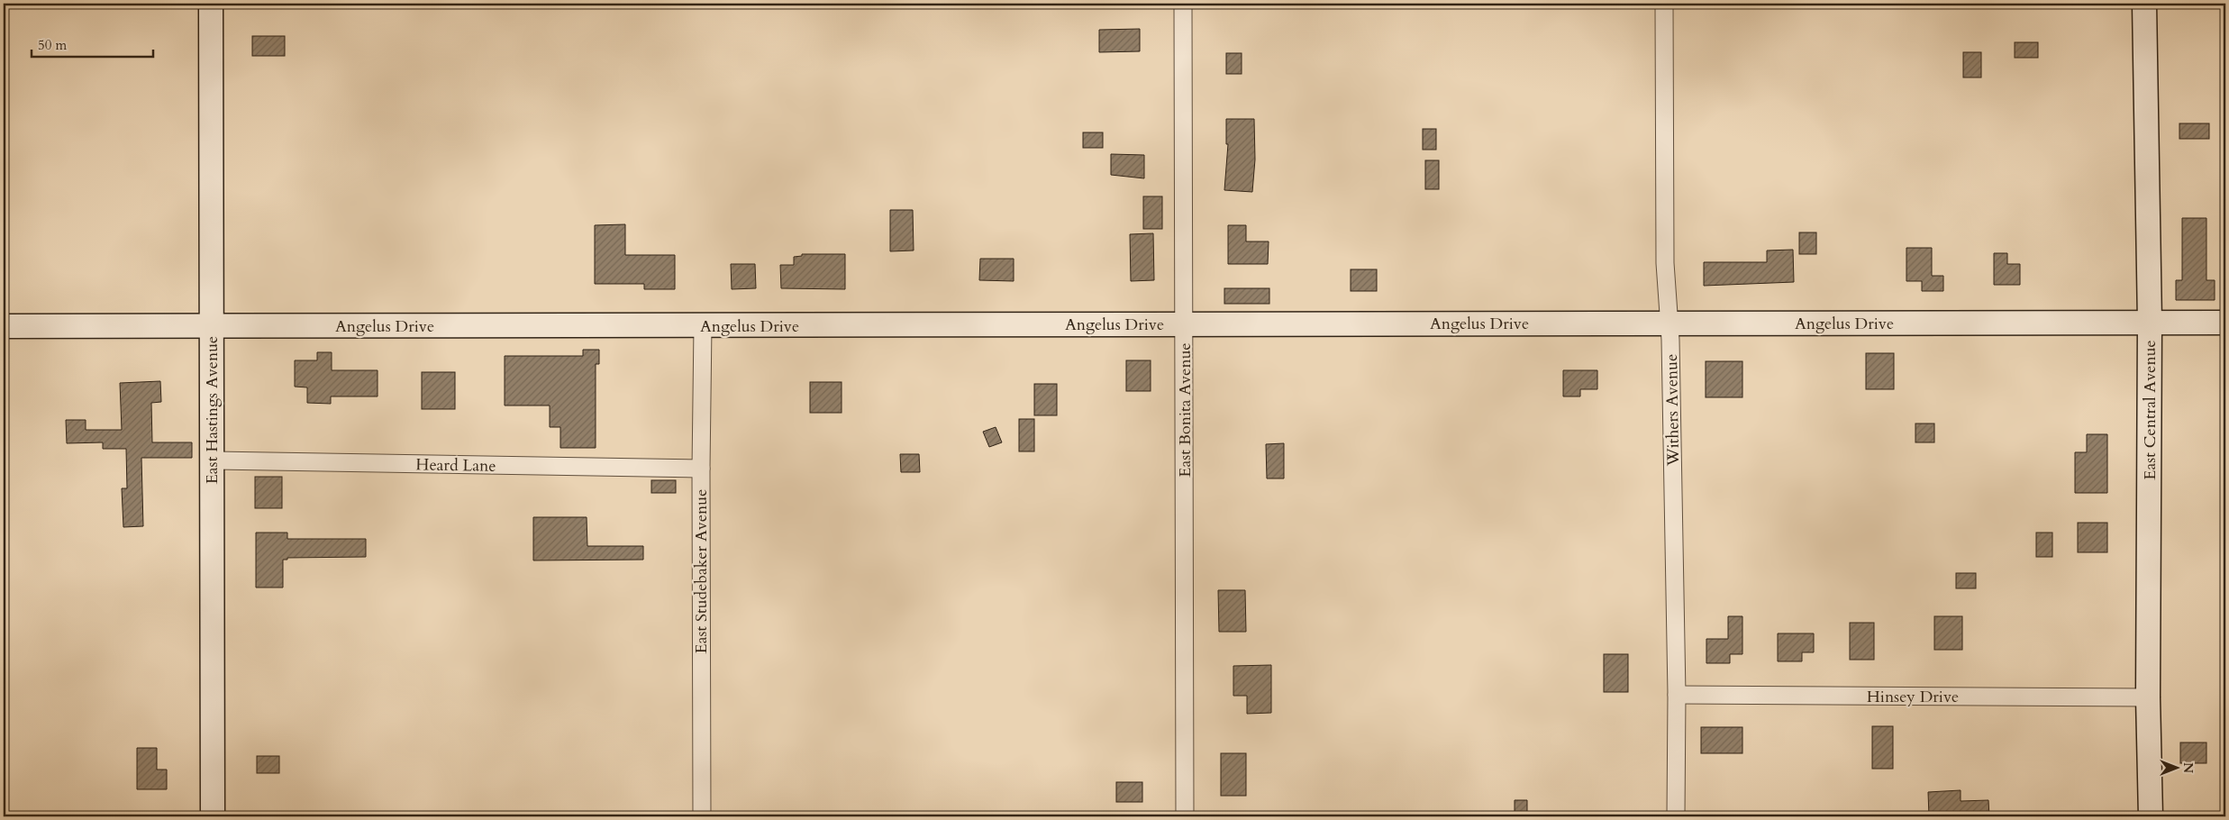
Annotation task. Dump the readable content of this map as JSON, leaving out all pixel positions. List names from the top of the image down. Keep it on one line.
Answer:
{"streets":{"street":["Angelus Drive","East Hastings Avenue","East Bonita Avenue","Withers Avenue","East Central Avenue","Heard Lane","East Studebaker Avenue","Hinsey Drive"]},"crossings":[["Angelus Drive","East Hastings Avenue"],["Angelus Drive","East Bonita Avenue"],["Angelus Drive","Withers Avenue"],["Angelus Drive","East Central Avenue"],["Angelus Drive","East Studebaker Avenue"],["East Hastings Avenue","Heard Lane"],["Withers Avenue","Hinsey Drive"],["East Central Avenue","Hinsey Drive"],["Heard Lane","East Studebaker Avenue"]],"scale_bar":"50 m","north":"right"}
